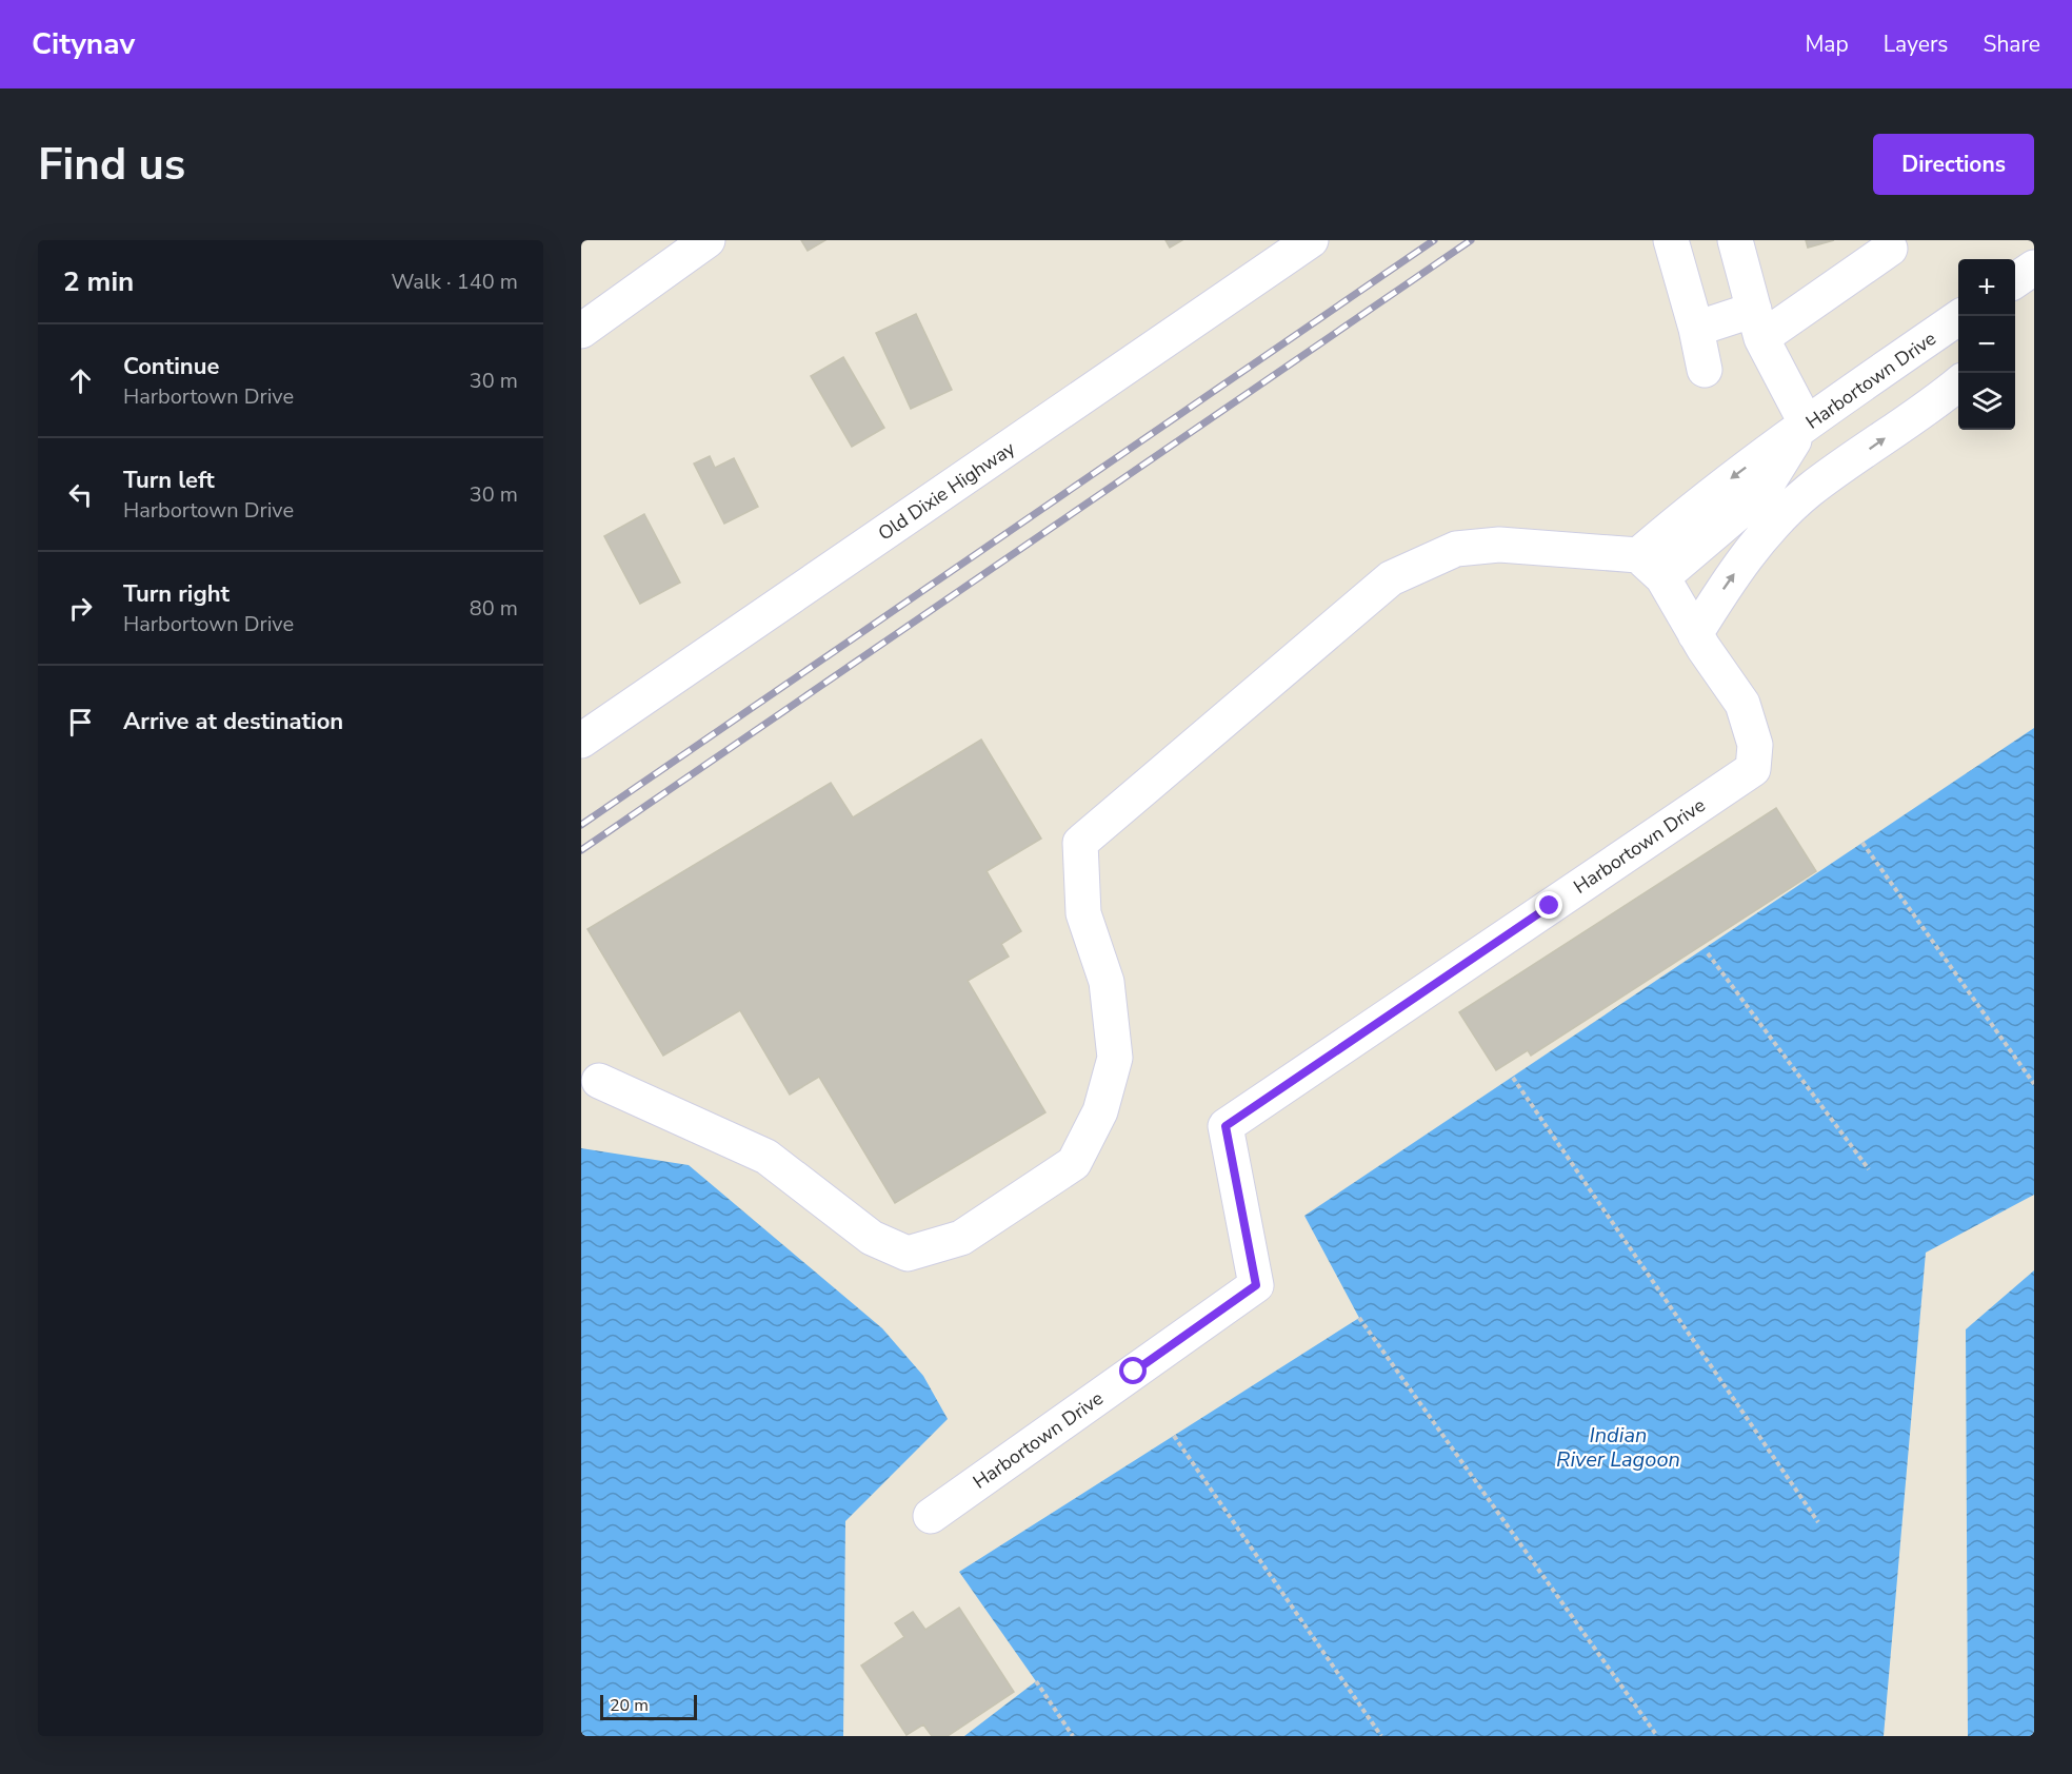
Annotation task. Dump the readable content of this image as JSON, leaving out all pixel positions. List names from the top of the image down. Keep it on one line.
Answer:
{"streets":{"street":["Harbortown Drive","Old Dixie Highway"]},"water":["Indian River Lagoon"],"scale_bar":"20 m","page":{"header":"Citynav","nav":["Map","Layers","Share"],"buttons":"Directions","title":"Find us","heading":["2 min","Walk · 140 m"],"map_buttons":["+","−"],"list":[["Continue","Harbortown Drive","30 m"],["Turn left","Harbortown Drive","30 m"],["Turn right","Harbortown Drive","80 m"],"Arrive at destination"],"scale":"20 m"}}
